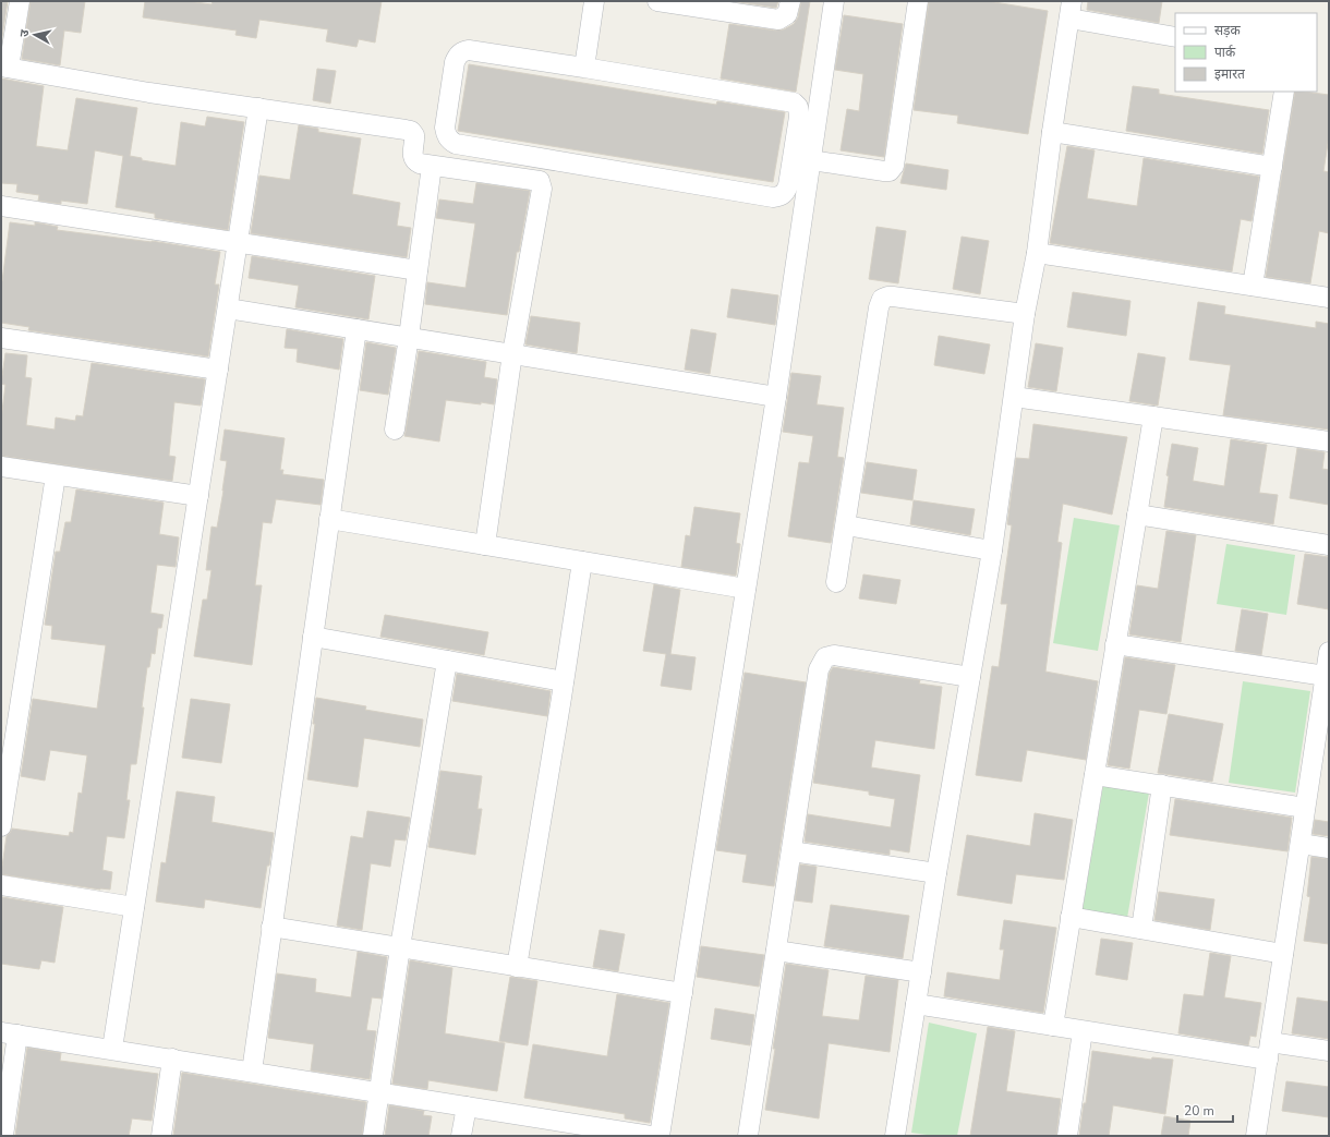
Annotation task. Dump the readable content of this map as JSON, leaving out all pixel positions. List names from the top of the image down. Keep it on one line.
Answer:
{"legend":["सड़क","पार्क","इमारत"],"scale_bar":"20 m","north":"left"}
